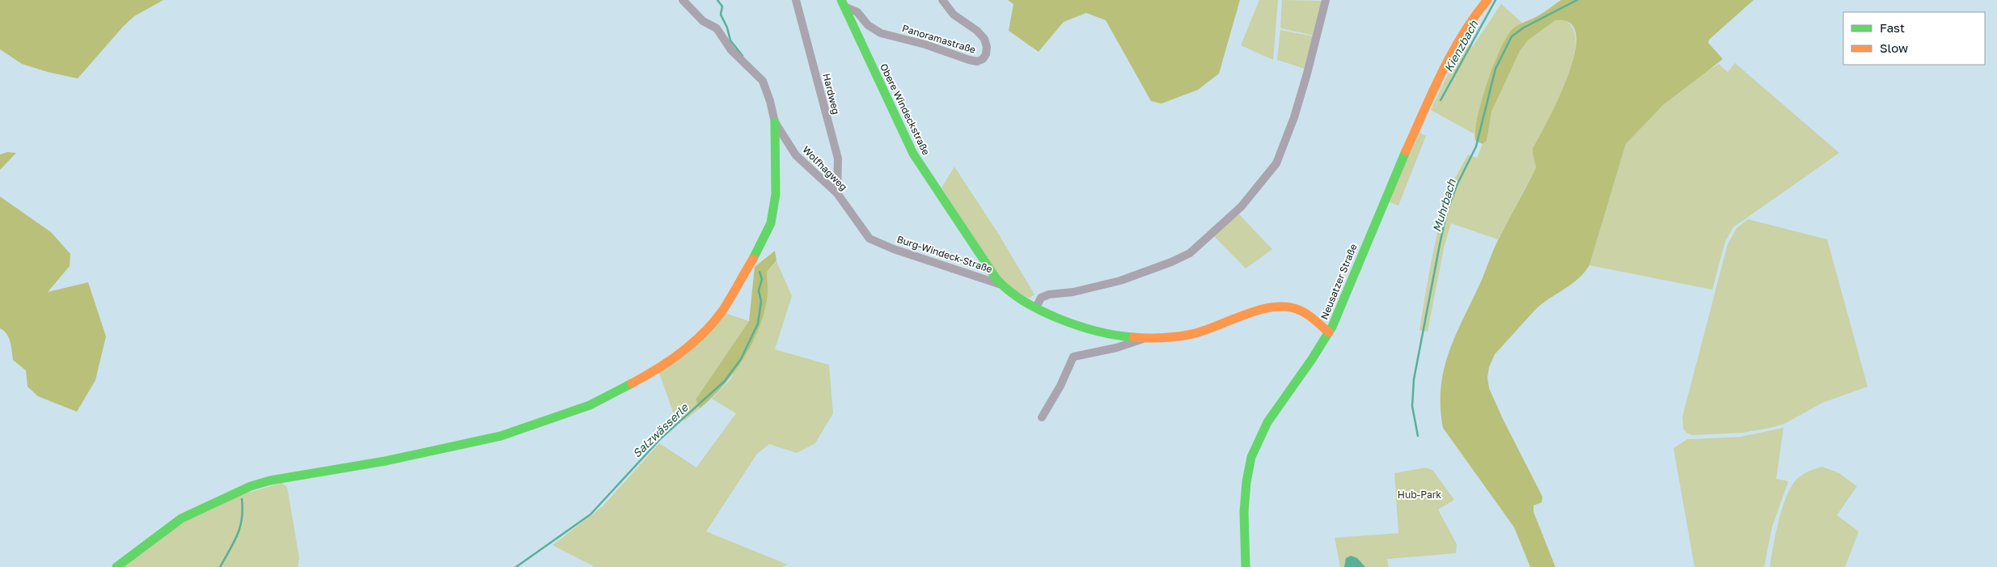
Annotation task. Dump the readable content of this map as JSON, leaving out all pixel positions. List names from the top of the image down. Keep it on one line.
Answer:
{"streets":{"street":["Panoramastraße","Hardweg","Obere Windeckstraße","Wolfhagweg","Burg-Windeck-Straße","Neusatzer Straße"]},"crossings":[["Panoramastraße","Obere Windeckstraße"],["Hardweg","Wolfhagweg"],["Obere Windeckstraße","Burg-Windeck-Straße"],["Wolfhagweg","Burg-Windeck-Straße"],["Burg-Windeck-Straße","Neusatzer Straße"]],"water":["Kienzbach","Muhrbach","Salzwässerle"],"parks":["Hub-Park"],"legend":["Fast","Slow"]}
